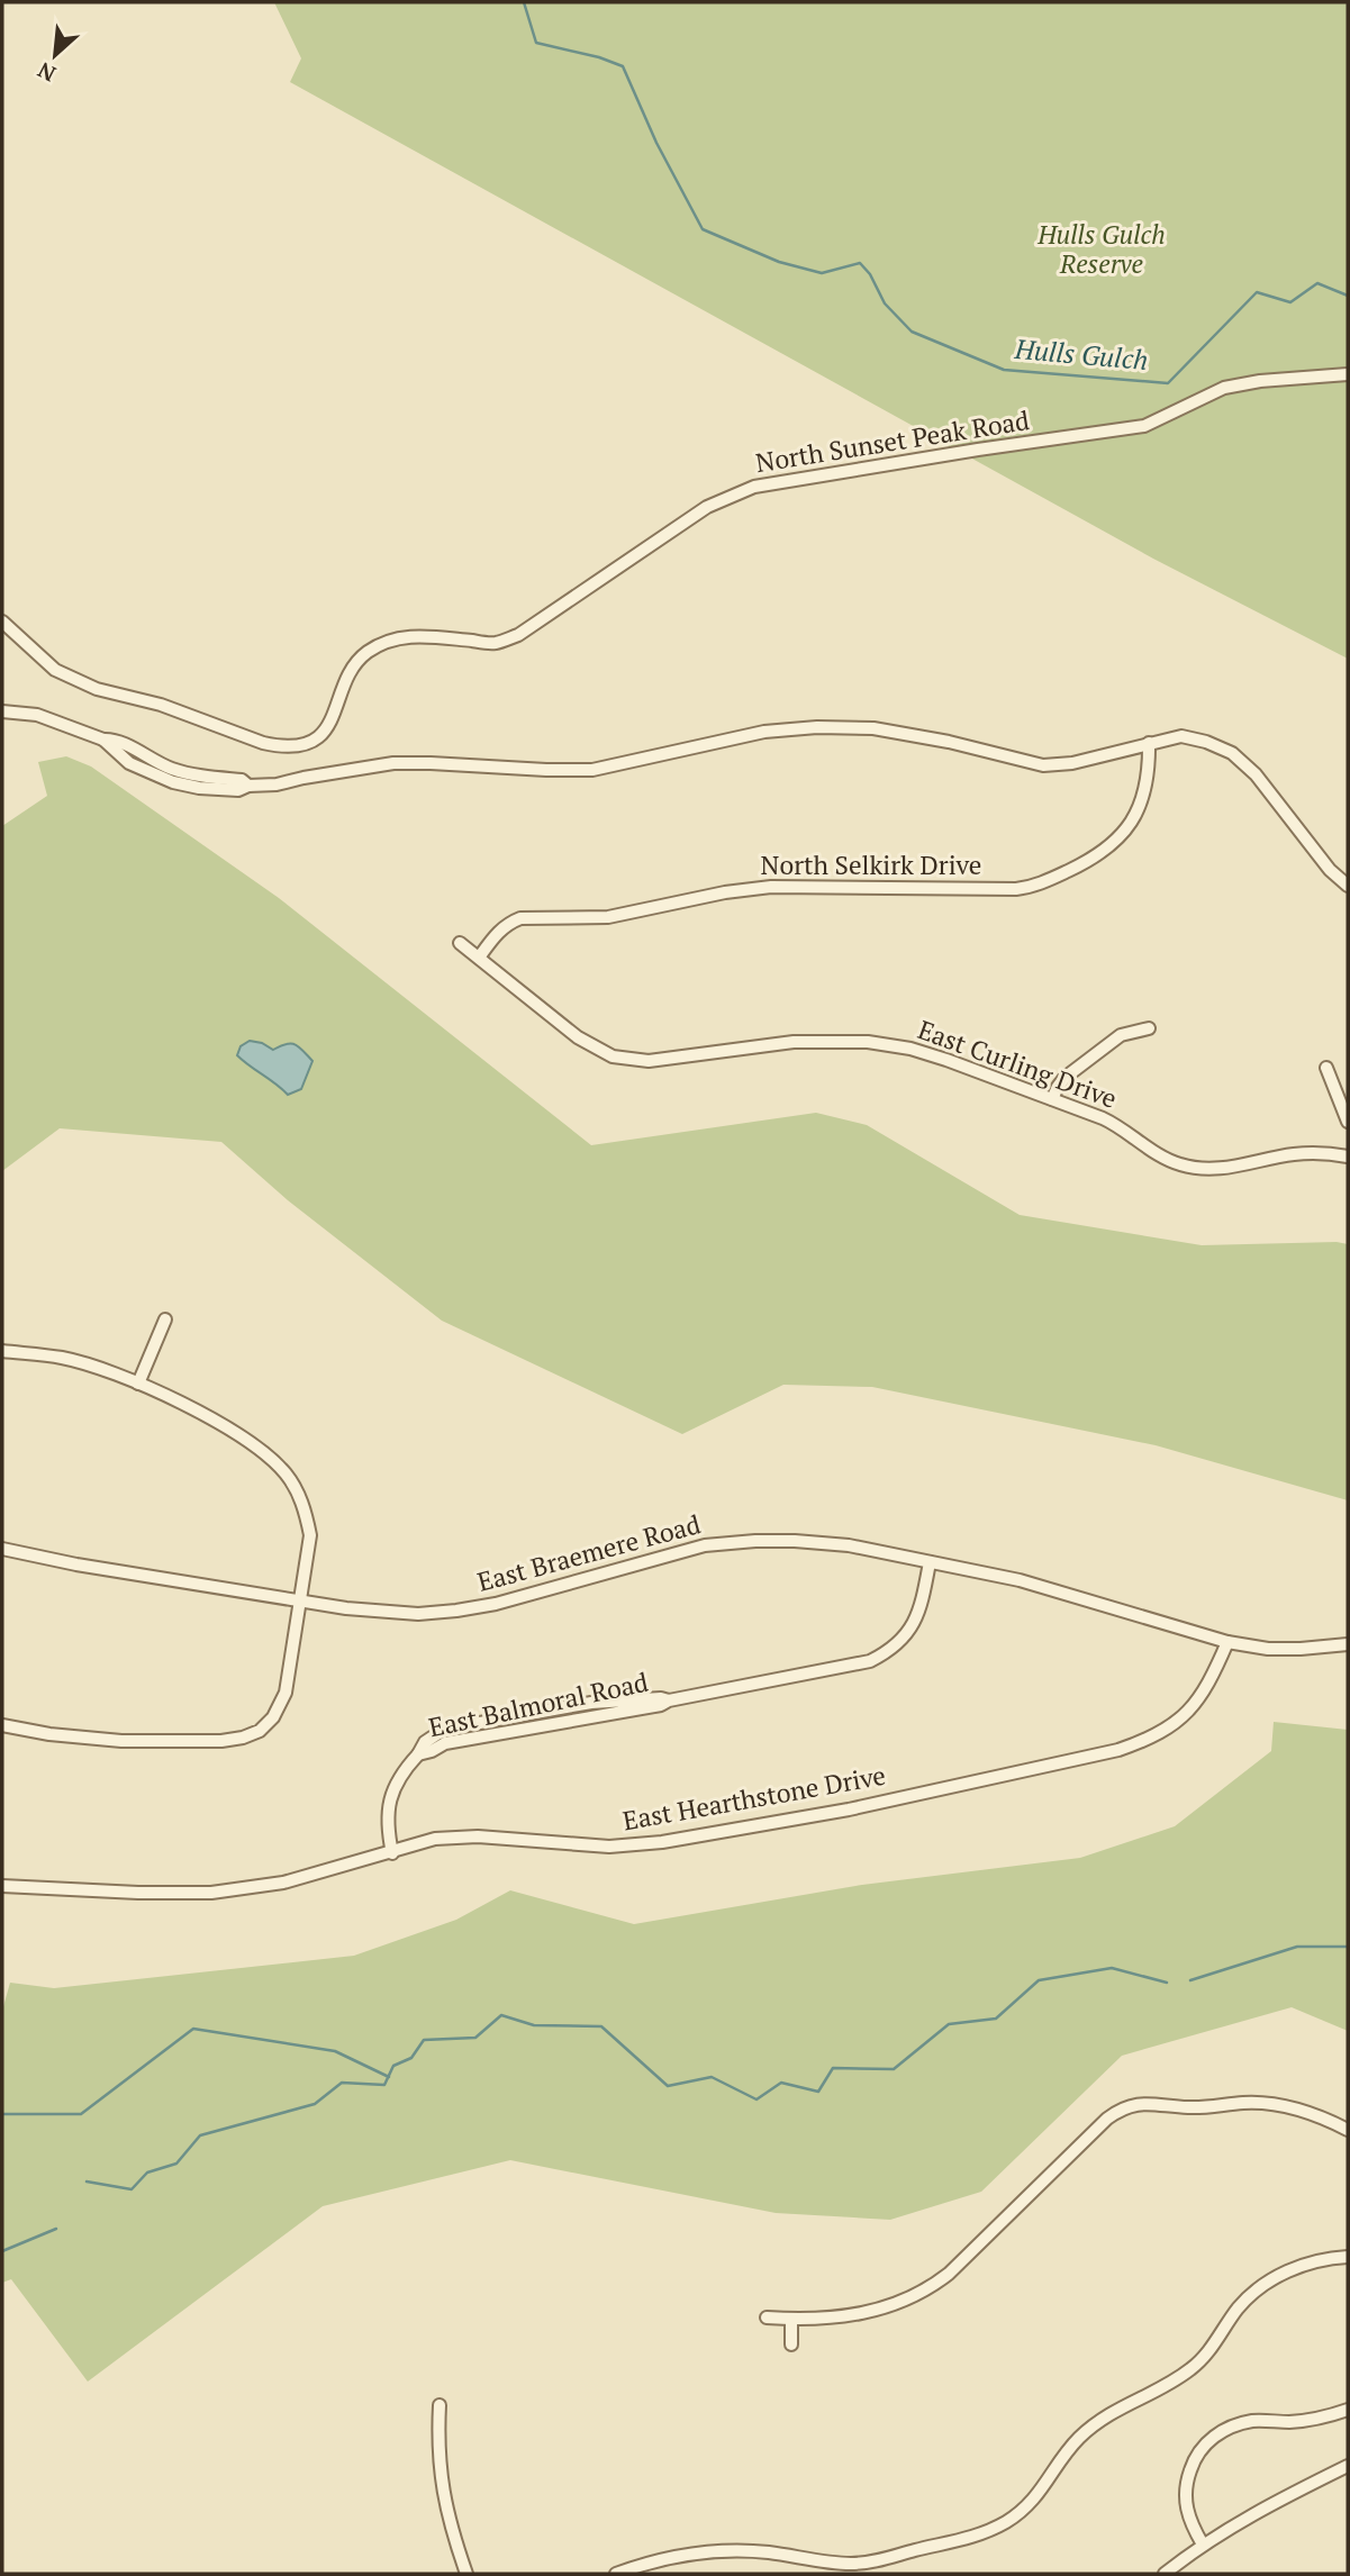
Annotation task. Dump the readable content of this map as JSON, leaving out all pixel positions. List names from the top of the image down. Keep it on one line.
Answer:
{"streets":{"street":["North Sunset Peak Road","North Selkirk Drive","East Curling Drive","East Braemere Road","East Balmoral Road","East Hearthstone Drive"]},"crossings":[["North Selkirk Drive","East Curling Drive"],["East Braemere Road","East Balmoral Road"],["East Braemere Road","East Hearthstone Drive"],["East Balmoral Road","East Hearthstone Drive"]],"water":["Hulls Gulch"],"parks":["Hulls Gulch Reserve"],"north":"bottom left"}
